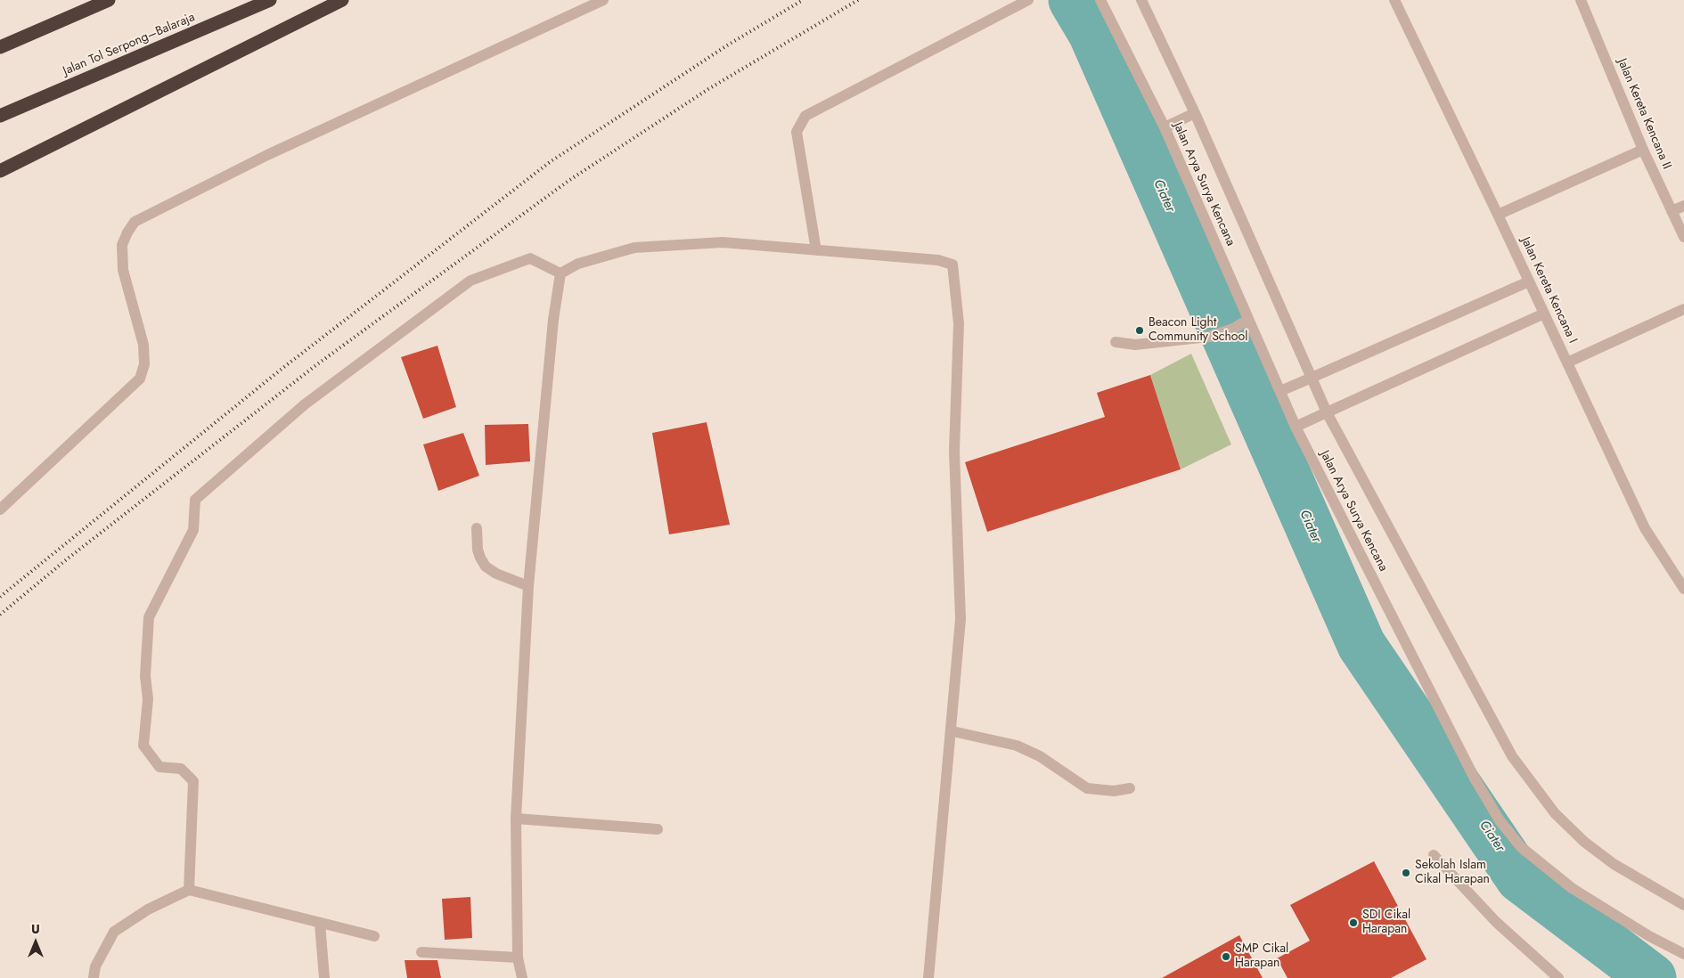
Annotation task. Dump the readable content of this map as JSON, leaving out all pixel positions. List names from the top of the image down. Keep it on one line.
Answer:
{"streets":{"highway":["Jalan Tol Serpong–Balaraja"],"street":["Jalan Kereta Kencana II","Jalan Arya Surya Kencana","Jalan Kereta Kencana I"]},"water":["Ciater"],"places":["Beacon Light Community School","Sekolah Islam Cikal Harapan","SDI Cikal Harapan","SMP Cikal Harapan"],"north":"top"}
